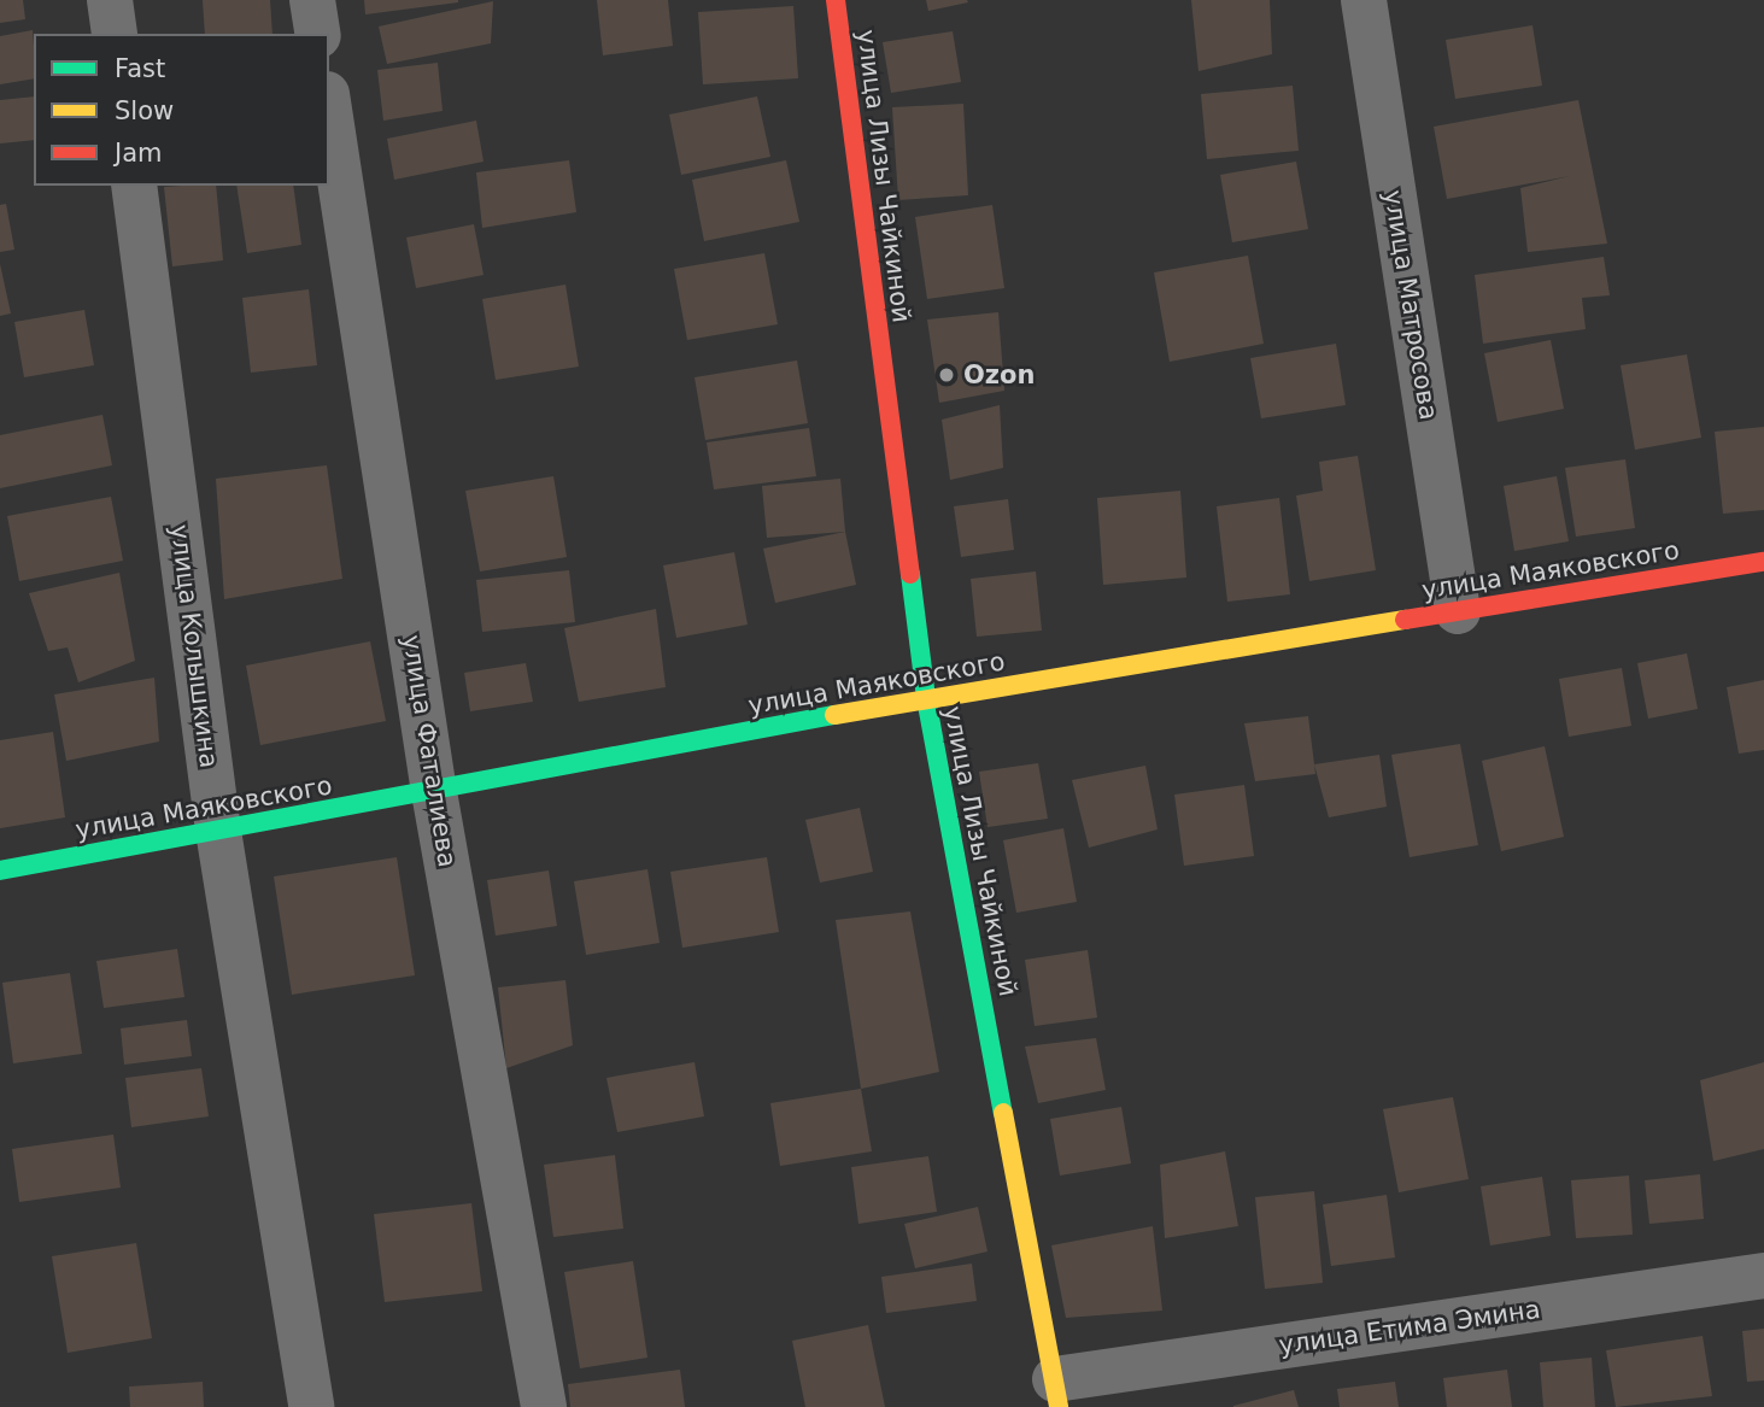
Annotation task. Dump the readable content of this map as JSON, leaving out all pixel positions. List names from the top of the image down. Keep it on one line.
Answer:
{"streets":{"street":["улица Лизы Чайкиной","улица Матросова","улица Маяковского","улица Колышкина","улица Фаталиева","улица Етима Эмина"]},"crossings":[["улица Лизы Чайкиной","улица Маяковского"],["улица Лизы Чайкиной","улица Етима Эмина"],["улица Матросова","улица Маяковского"],["улица Маяковского","улица Колышкина"],["улица Маяковского","улица Фаталиева"]],"places":["Ozon"],"legend":["Fast","Slow","Jam"]}
